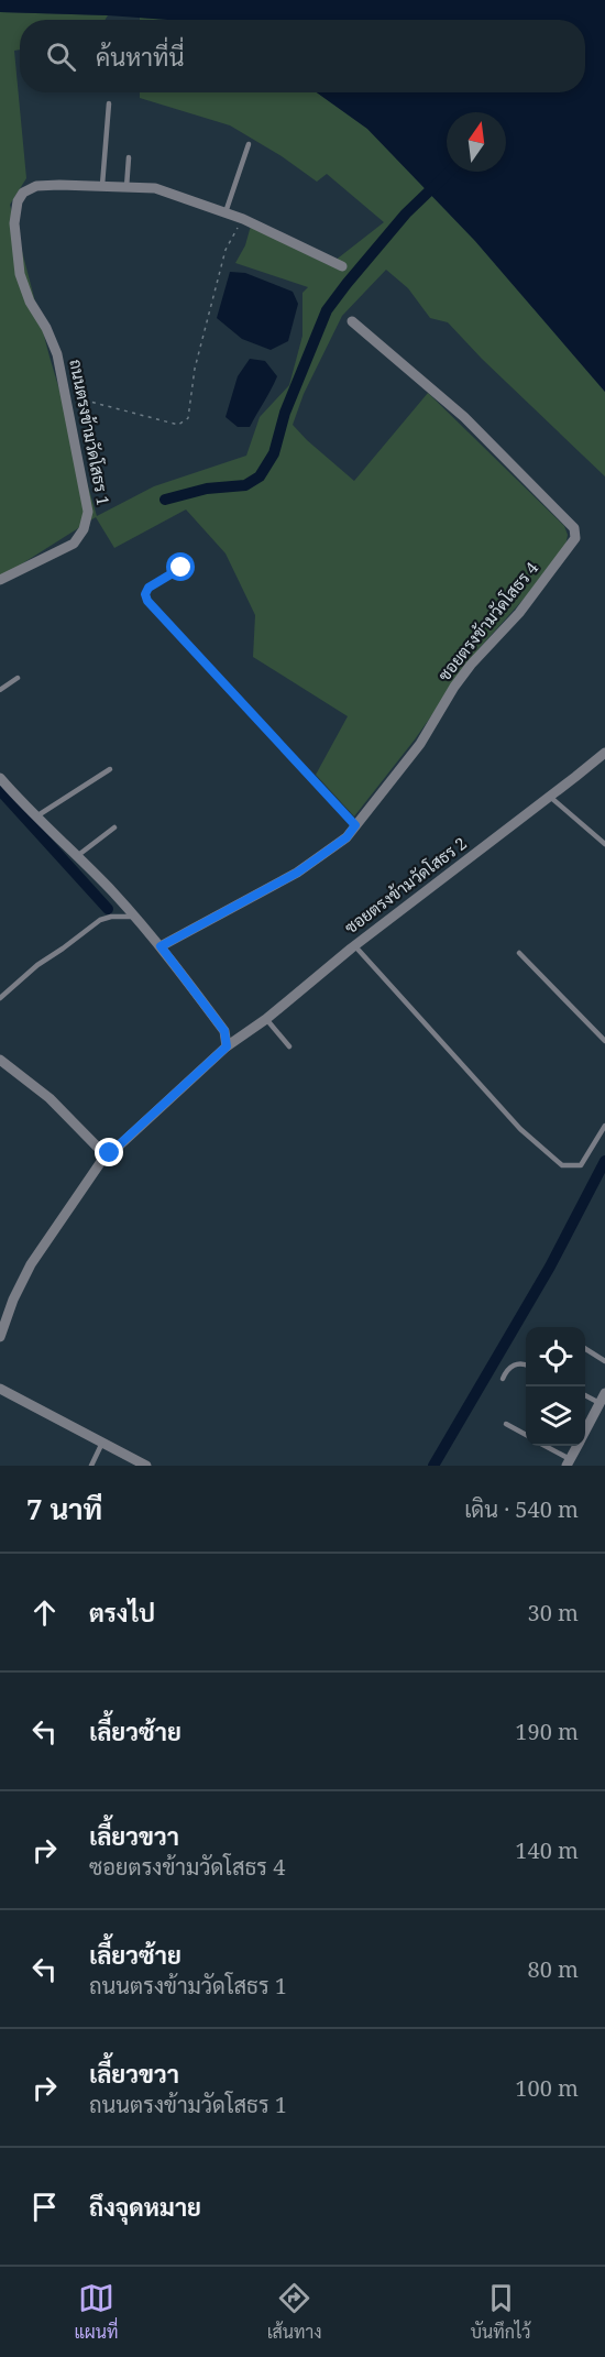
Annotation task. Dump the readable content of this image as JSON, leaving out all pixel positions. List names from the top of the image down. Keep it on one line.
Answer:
{"streets":{"street":["ถนนตรงข้ามวัดโสธร 1","ซอยตรงข้ามวัดโสธร 4","ซอยตรงข้ามวัดโสธร 2"]},"north":"top","page":{"search":"ค้นหาที่นี่","heading":["7 นาที","เดิน · 540 m"],"list":[["ตรงไป","30 m"],["เลี้ยวซ้าย","190 m"],["เลี้ยวขวา","ซอยตรงข้ามวัดโสธร 4","140 m"],["เลี้ยวซ้าย","ถนนตรงข้ามวัดโสธร 1","80 m"],["เลี้ยวขวา","ถนนตรงข้ามวัดโสธร 1","100 m"],"ถึงจุดหมาย"],"nav":["แผนที่","เส้นทาง","บันทึกไว้"]}}
